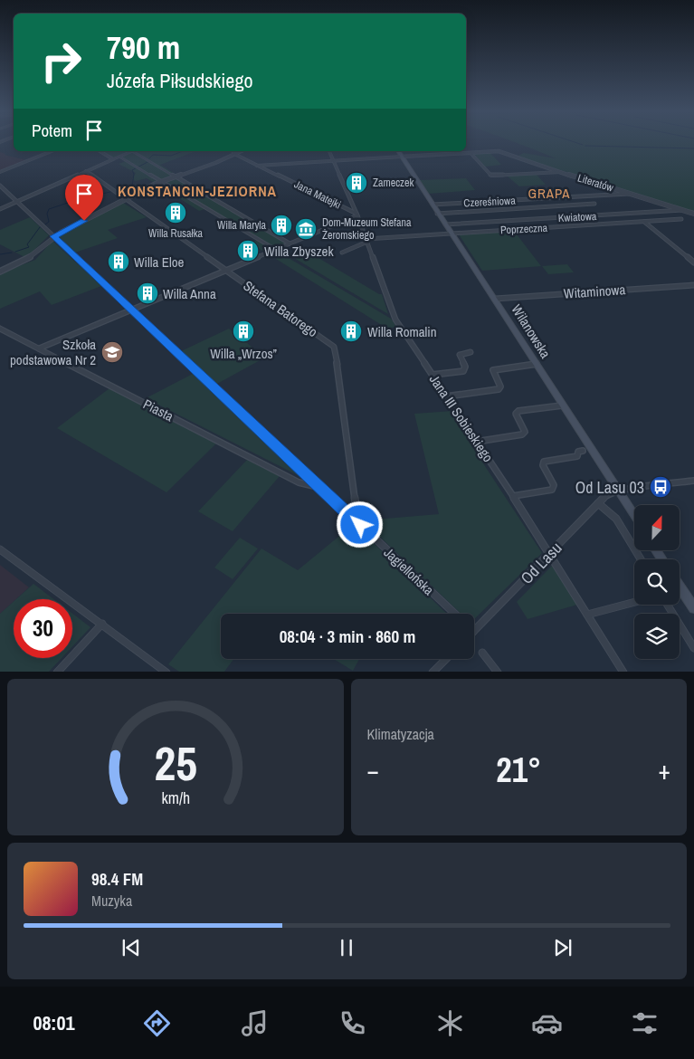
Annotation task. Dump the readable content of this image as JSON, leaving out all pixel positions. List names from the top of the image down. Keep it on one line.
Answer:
{"streets":{"main road":["Wilanowska"],"street":["Literatów","Jana Matejki","Czereśniowa","Kwiatowa","Poprzeczna","Witaminowa","Stefana Batorego","Piasta","Jana III Sobieskiego","Od Lasu","Jagiellońska"]},"crossings":[["Literatów","Czereśniowa"],["Literatów","Kwiatowa"],["Jana Matejki","Jana III Sobieskiego"],["Czereśniowa","Wilanowska"],["Kwiatowa","Wilanowska"],["Poprzeczna","Wilanowska"],["Poprzeczna","Jana III Sobieskiego"],["Witaminowa","Wilanowska"],["Stefana Batorego","Jagiellońska"],["Wilanowska","Od Lasu"],["Piasta","Jagiellońska"],["Jana III Sobieskiego","Od Lasu"]],"districts":["KONSTANCIN-JEZIORNA","GRAPA"],"places":{"building":["Zameczek","Willa Rusałka","Willa Maryla","Willa Zbyszek","Willa Eloe","Willa Anna","Willa „Wrzos”","Willa Romalin"],"museum":["Dom-Muzeum Stefana Żeromskiego"],"school or university":["Szkoła podstawowa Nr 2"],"bus stop":["Od Lasu 03"]},"north":"top","page":{"turn":["790 m","Józefa Piłsudskiego"],"then":"Potem","limit":"30","trip":"08:04 · 3 min · 860 m","tile":"Klimatyzacja","heat":["−","21°","+"],"song":["98.4 FM","Muzyka"],"tabs":"08:01","gauge":["25","km/h"]}}
